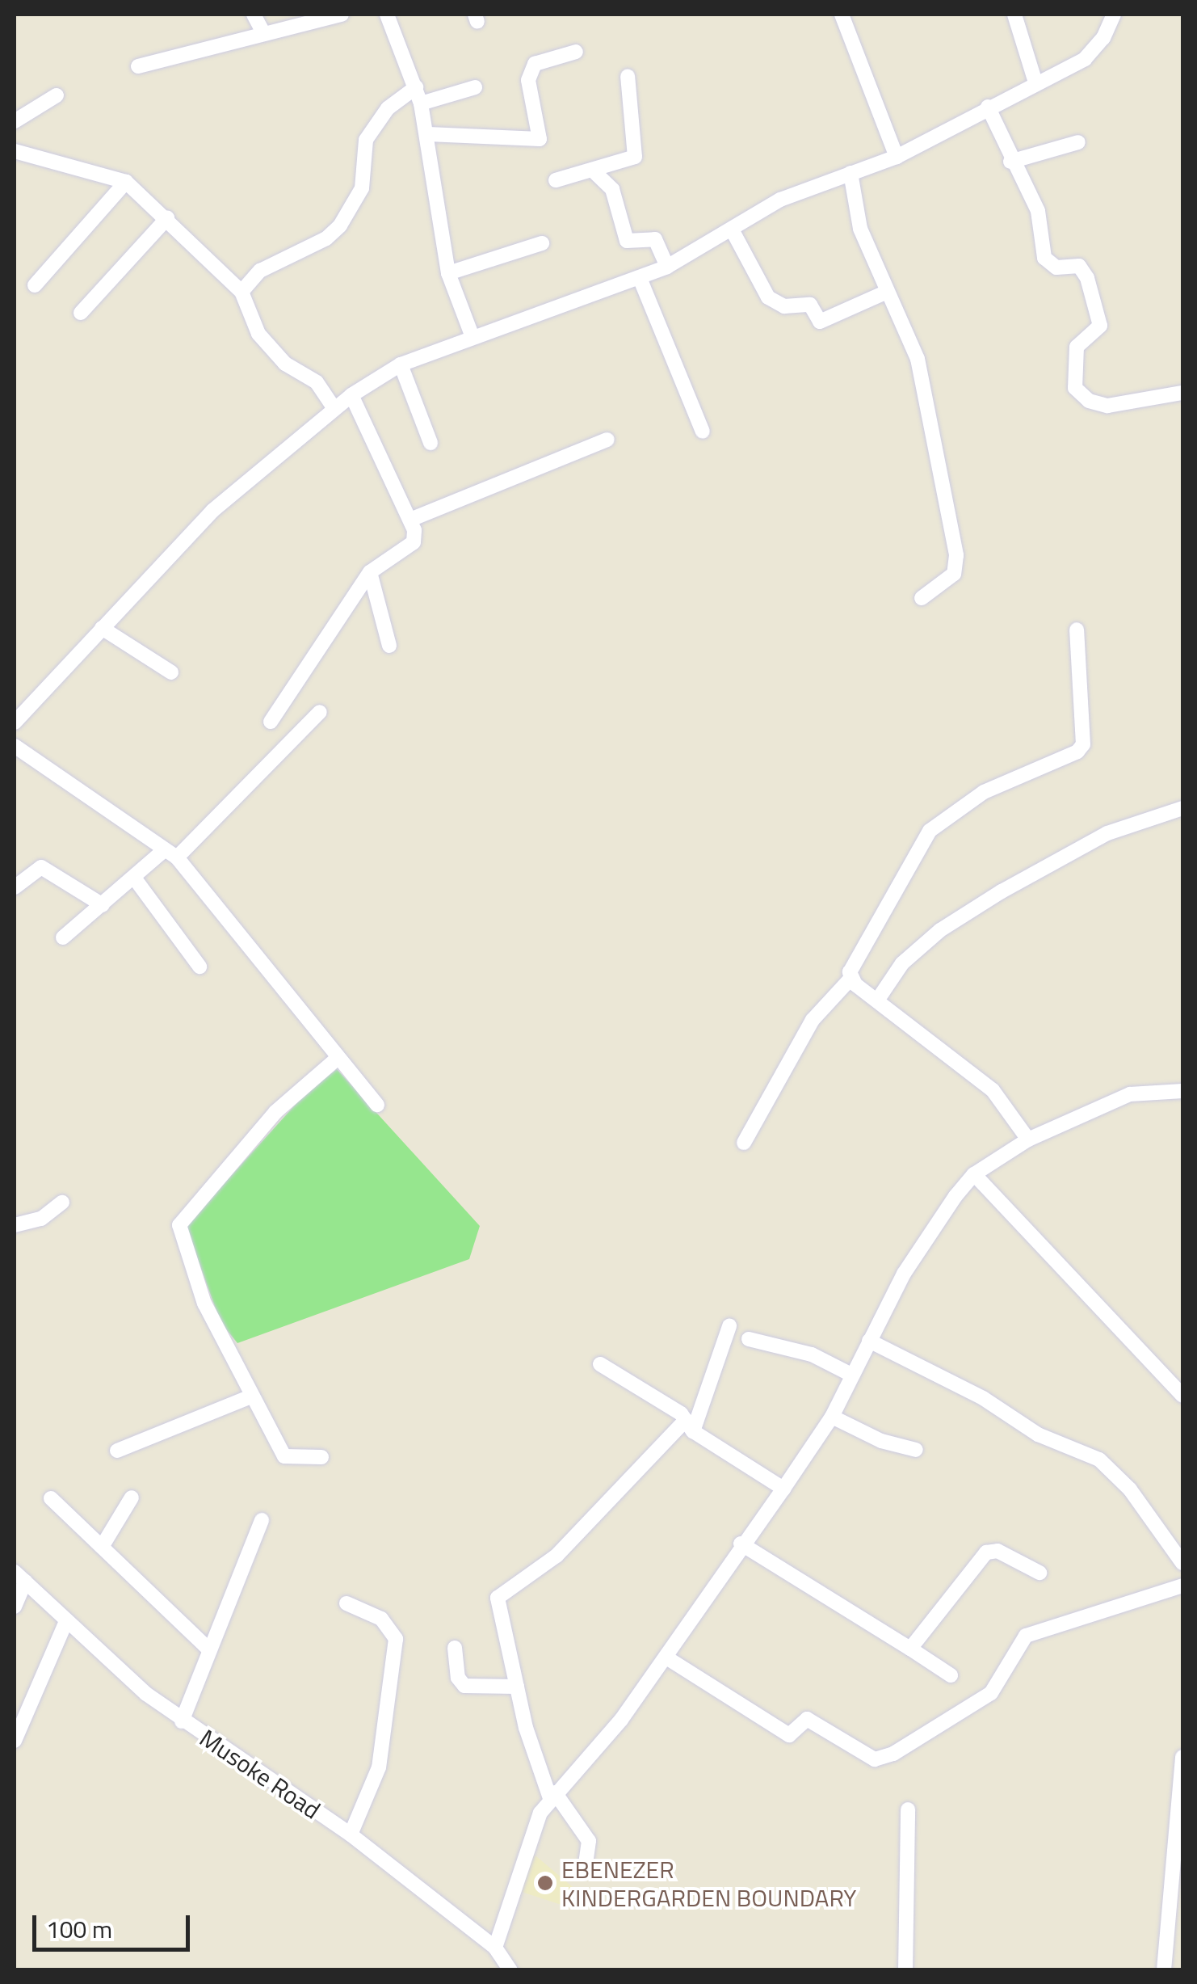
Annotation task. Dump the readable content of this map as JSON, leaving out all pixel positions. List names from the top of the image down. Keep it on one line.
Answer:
{"streets":{"street":["Musoke Road"]},"places":["EBENEZER KINDERGARDEN BOUNDARY"],"scale_bar":"100 m"}
